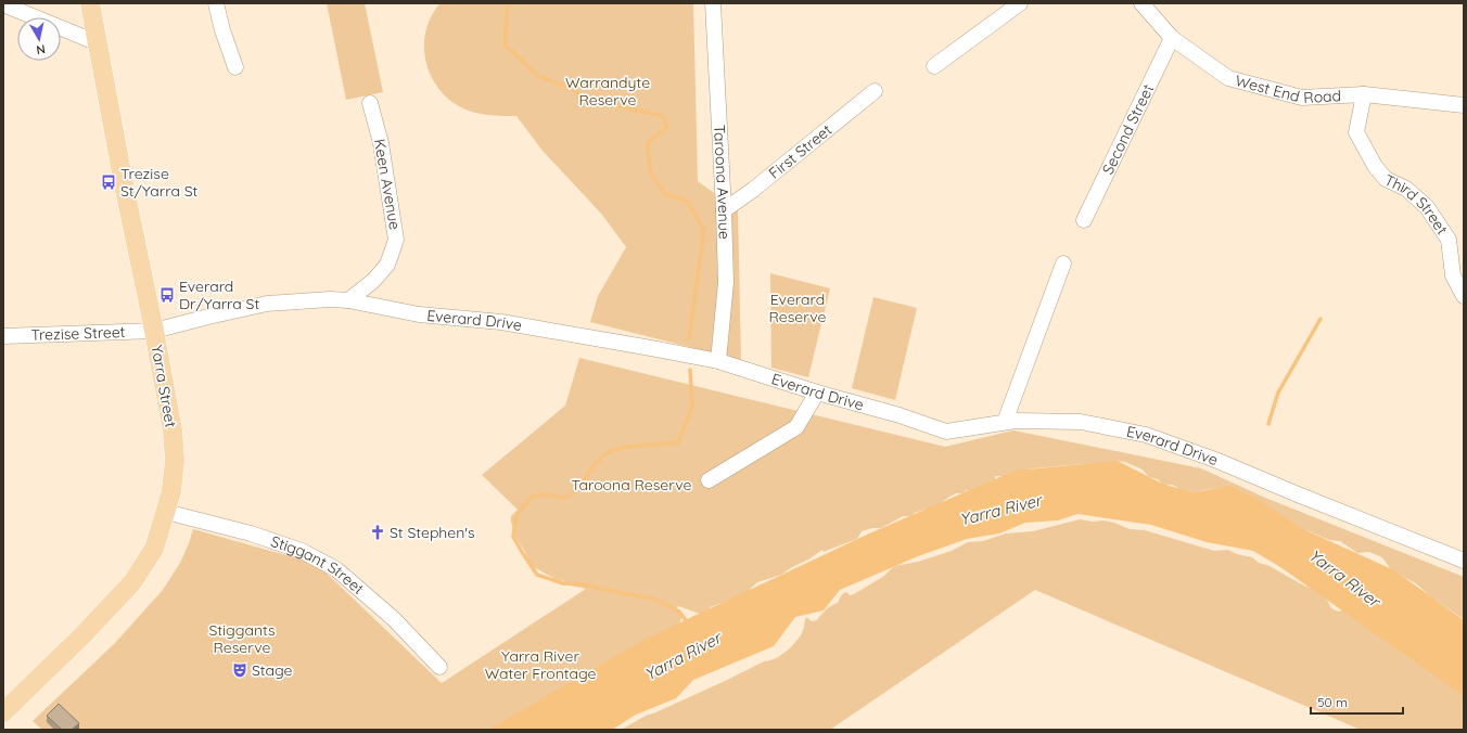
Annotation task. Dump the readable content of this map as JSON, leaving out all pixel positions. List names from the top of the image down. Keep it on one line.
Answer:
{"streets":{"main road":["Yarra Street"],"street":["West End Road","Second Street","First Street","Taroona Avenue","Keen Avenue","Third Street","Everard Drive","Trezise Street","Stiggant Street"]},"crossings":[["West End Road","Second Street"],["West End Road","Third Street"],["First Street","Taroona Avenue"],["Taroona Avenue","Everard Drive"],["Keen Avenue","Everard Drive"],["Everard Drive","Trezise Street"],["Everard Drive","Yarra Street"],["Trezise Street","Yarra Street"],["Yarra Street","Stiggant Street"]],"water":["Yarra River"],"parks":["Warrandyte Reserve","Everard Reserve","Taroona Reserve","Stiggants Reserve","Yarra River Water Frontage"],"places":{"bus stop":["Trezise St/Yarra St","Everard Dr/Yarra St"],"church":["St Stephen's"],"theatre":["Stage"]},"scale_bar":"50 m","north":"bottom"}
